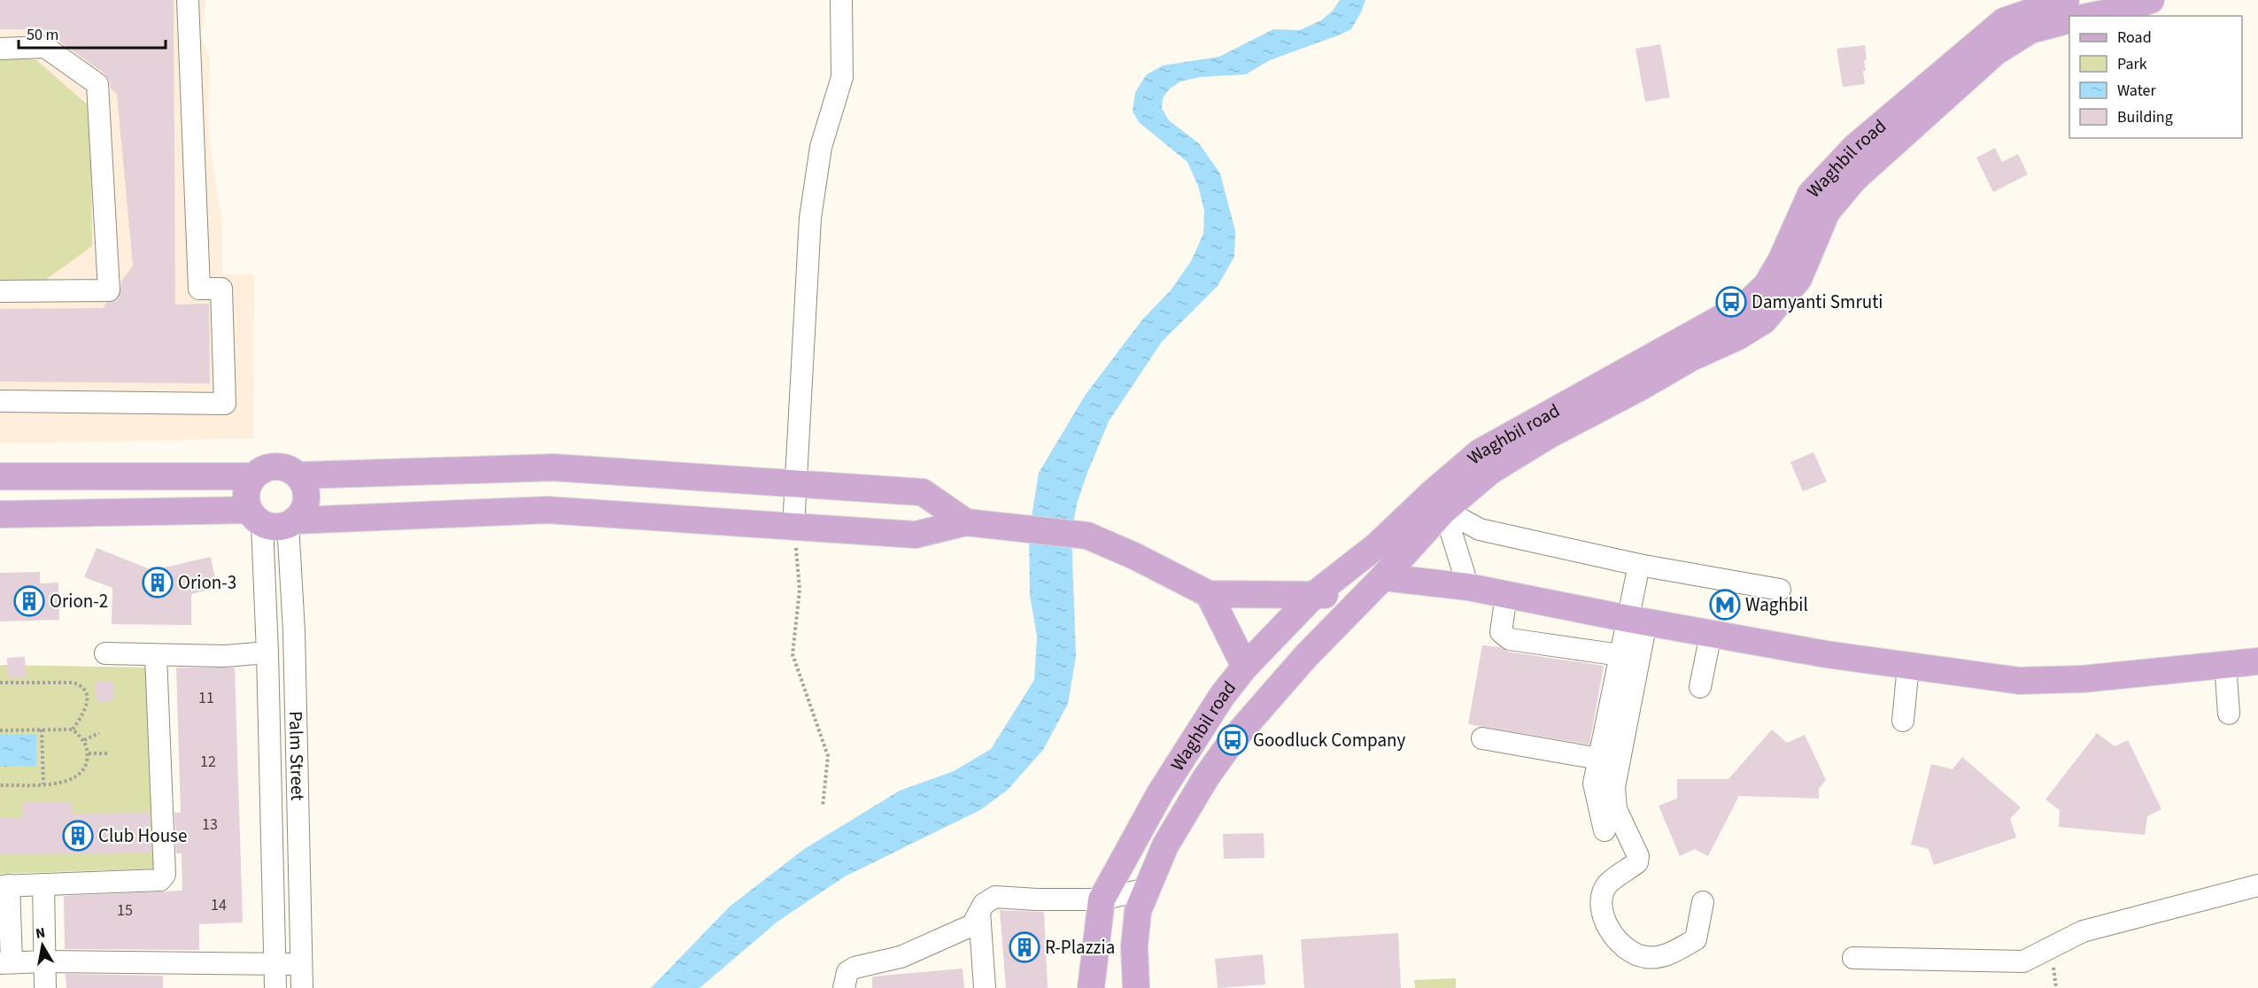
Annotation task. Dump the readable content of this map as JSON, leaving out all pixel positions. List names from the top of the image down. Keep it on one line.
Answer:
{"streets":{"main road":["Waghbil road"],"street":["Palm Street"]},"places":{"bus stop":["Damyanti Smruti","Goodluck Company"],"building":["Orion-3","Orion-2","Club House","R-Plazzia"],"metro station":["Waghbil"]},"house_numbers":["11","12","13","14","15"],"legend":["Road","Park","Water","Building"],"scale_bar":"50 m","north":"top"}
